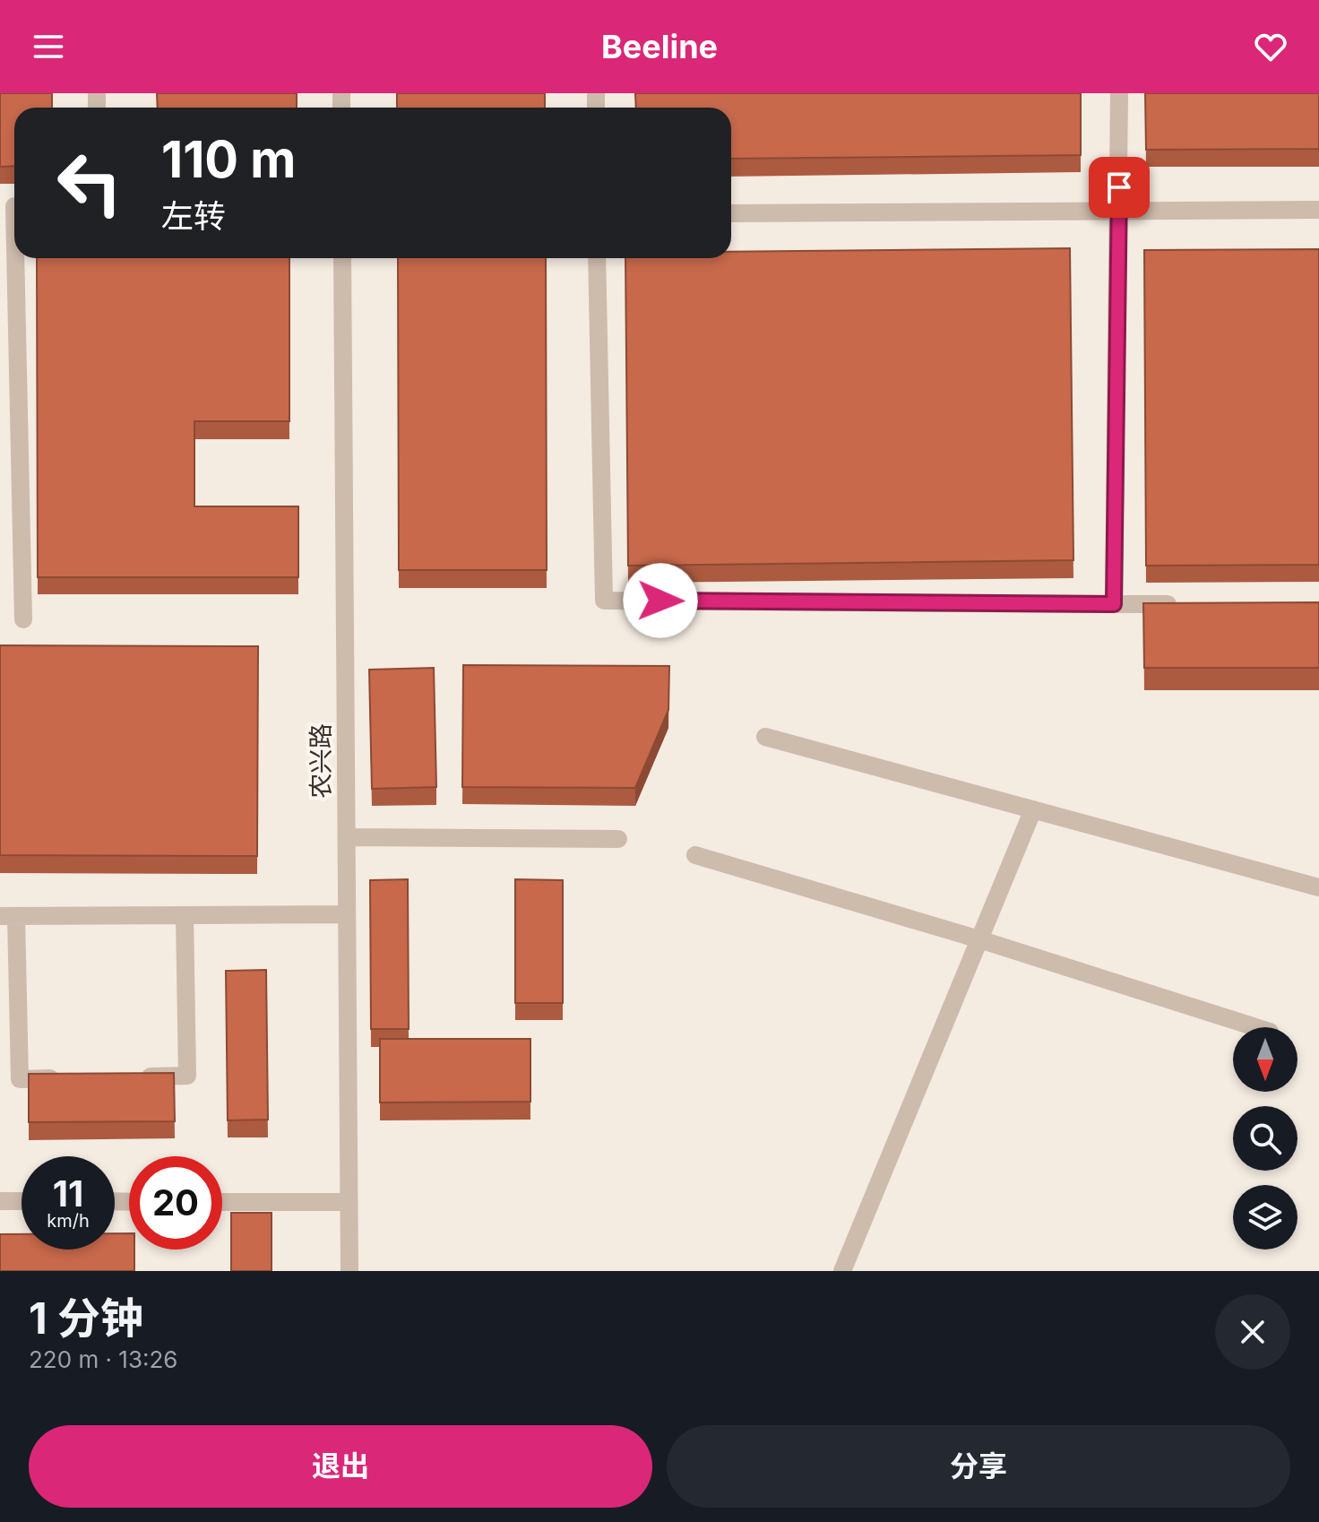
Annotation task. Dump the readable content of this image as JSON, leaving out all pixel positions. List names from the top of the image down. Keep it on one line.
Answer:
{"streets":{"street":["农兴路"]},"north":"bottom","page":{"header":"Beeline","turn":["110 m","左转"],"speed":"11 km/h","limit":"20","heading":["1 分钟","220 m · 13:26"],"buttons":["退出","分享"]}}
